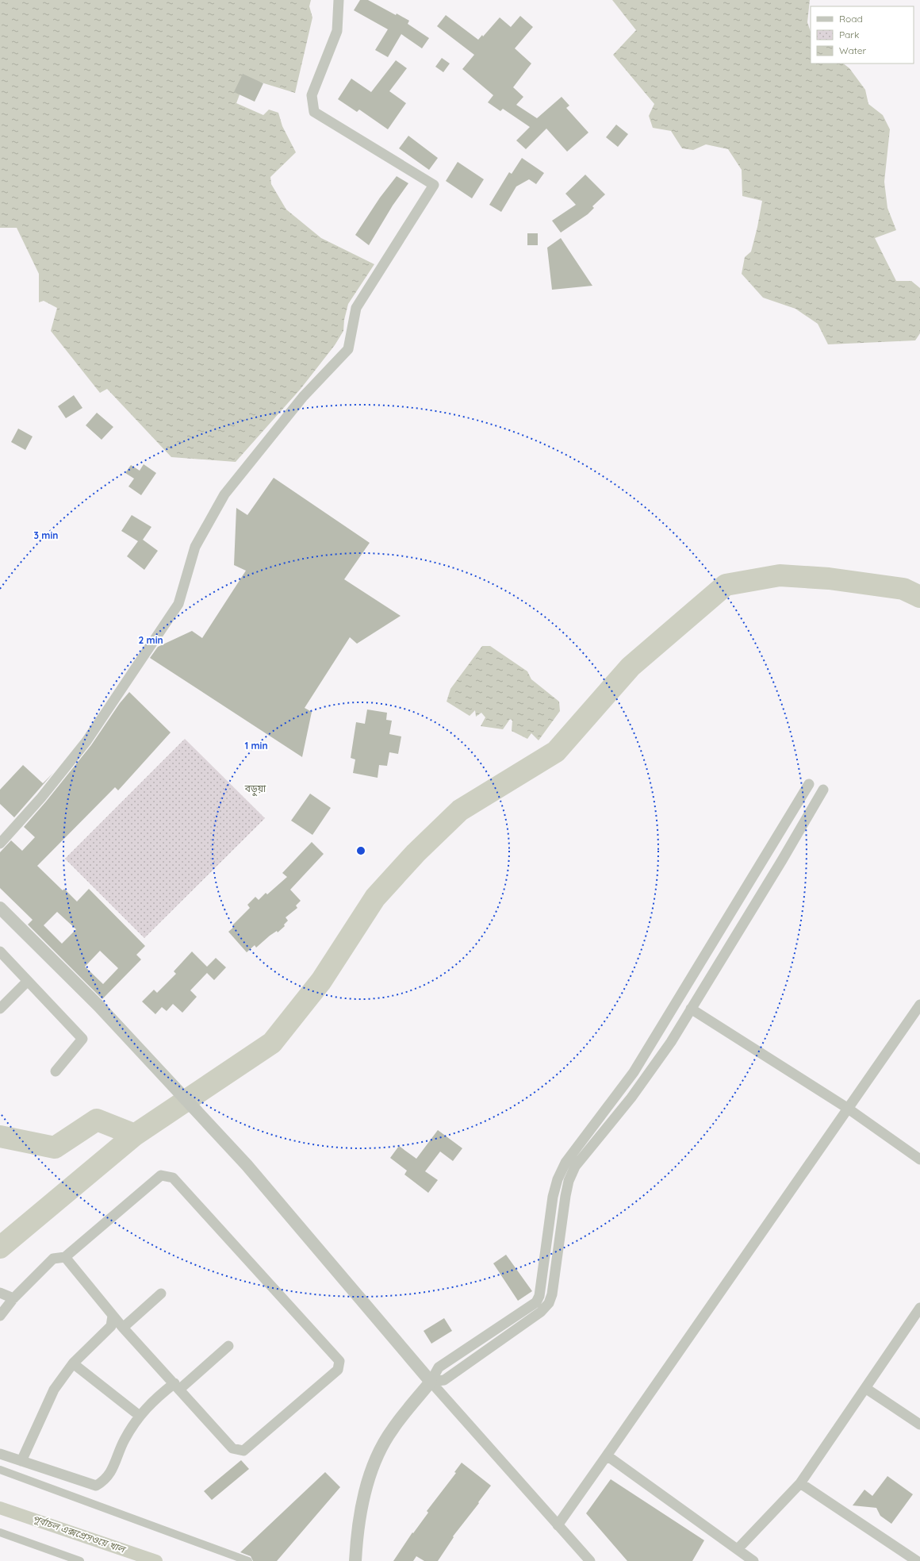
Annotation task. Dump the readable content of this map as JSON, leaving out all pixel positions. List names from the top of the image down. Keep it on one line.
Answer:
{"districts":["বড়ুয়া"],"water":["পূর্বাচল এক্সপ্রেসওয়ে খাল"],"legend":["Road","Park","Water"],"rings":["3 min","2 min","1 min"]}
